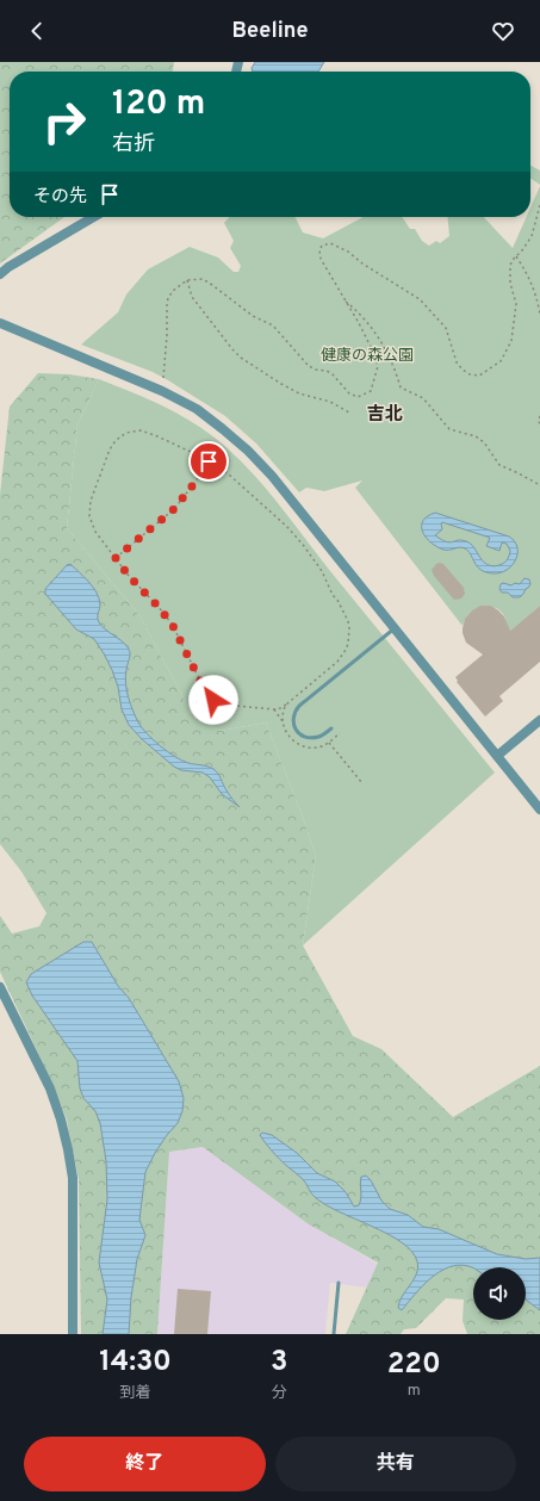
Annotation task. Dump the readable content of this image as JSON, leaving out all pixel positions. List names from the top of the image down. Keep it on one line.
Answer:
{"districts":["吉北"],"parks":["健康の森公園"],"page":{"header":"Beeline","turn":["120 m","右折"],"then":"その先","eta":["14:30","到着","3","分","220","m"],"buttons":["終了","共有"]}}
